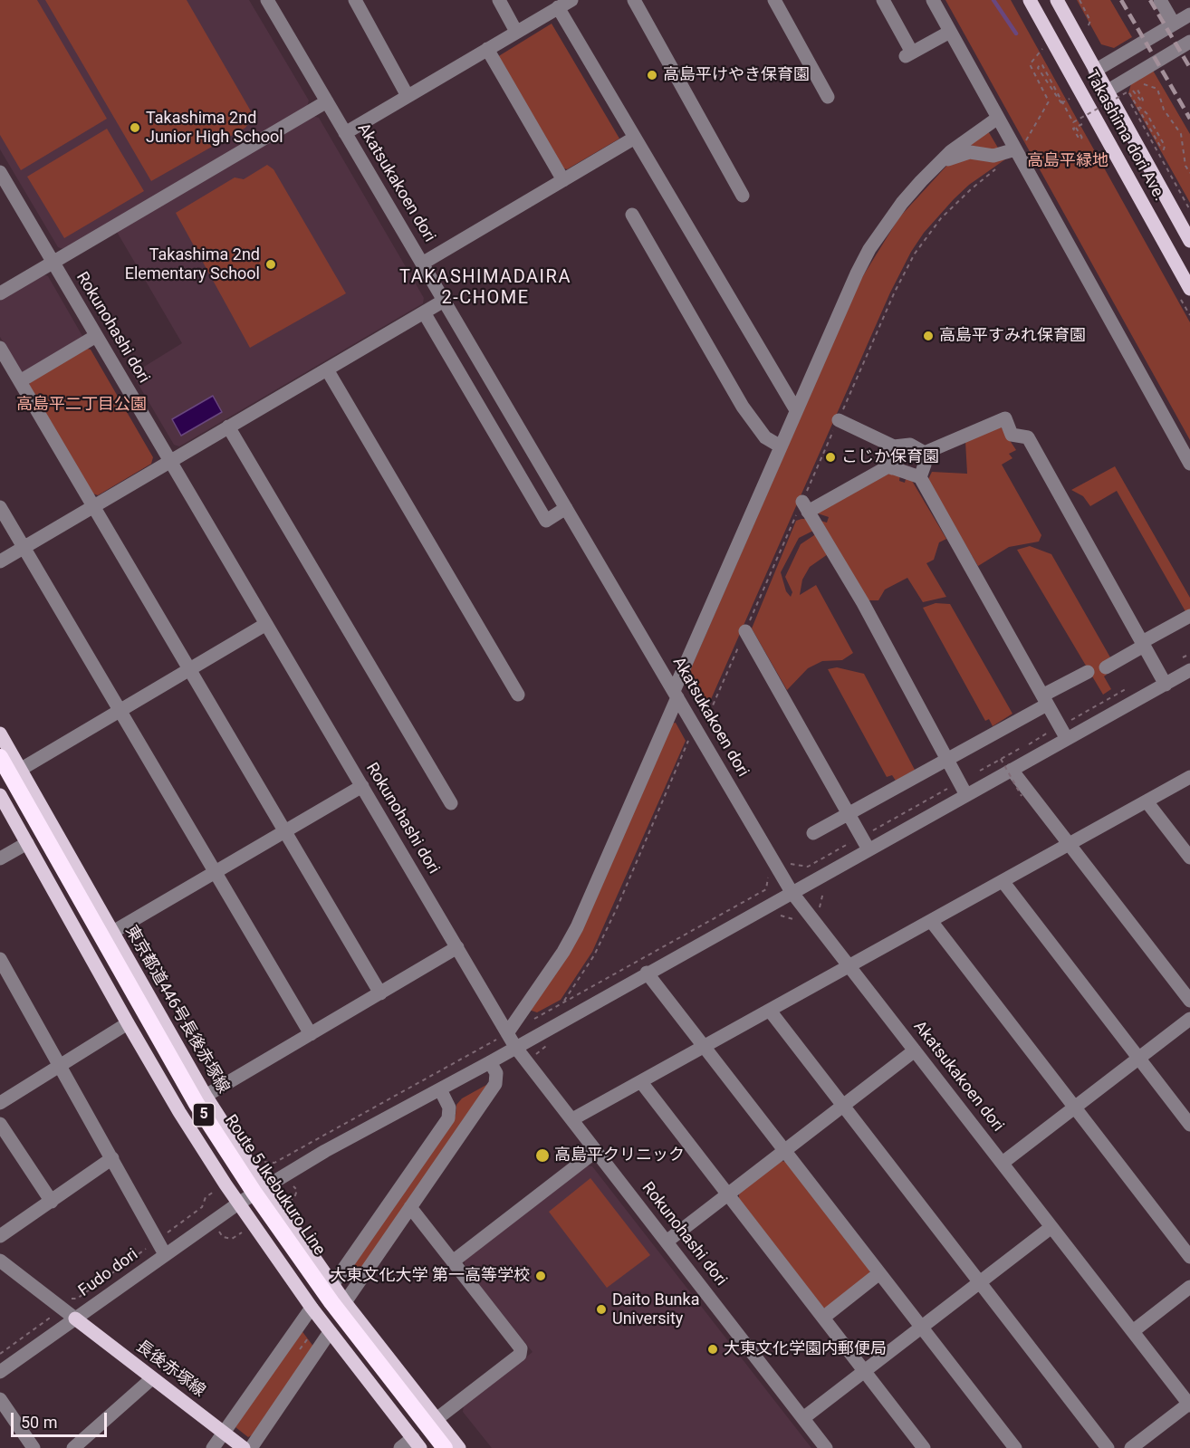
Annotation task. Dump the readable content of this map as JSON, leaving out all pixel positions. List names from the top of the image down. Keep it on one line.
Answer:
{"streets":{"highway":["5","Route 5 Ikebukuro Line"],"main road":["Takashima dori Ave.","東京都道446号長後赤塚線","長後赤塚線"],"street":["Akatsukakoen dori","Rokunohashi dori","Fudo dori"]},"crossings":[["Akatsukakoen dori","Fudo dori"],["Rokunohashi dori","Fudo dori"],["東京都道446号長後赤塚線","Fudo dori"],["Fudo dori","長後赤塚線"]],"districts":["TAKASHIMADAIRA 2-CHOME"],"parks":["高島平緑地","高島平二丁目公園"],"places":["高島平けやき保育園","Takashima 2nd Junior High School","Takashima 2nd Elementary School","高島平すみれ保育園","こじか保育園","高島平クリニック","大東文化大学 第一高等学校","Daito Bunka University","大東文化学園内郵便局"],"scale_bar":"50 m"}
